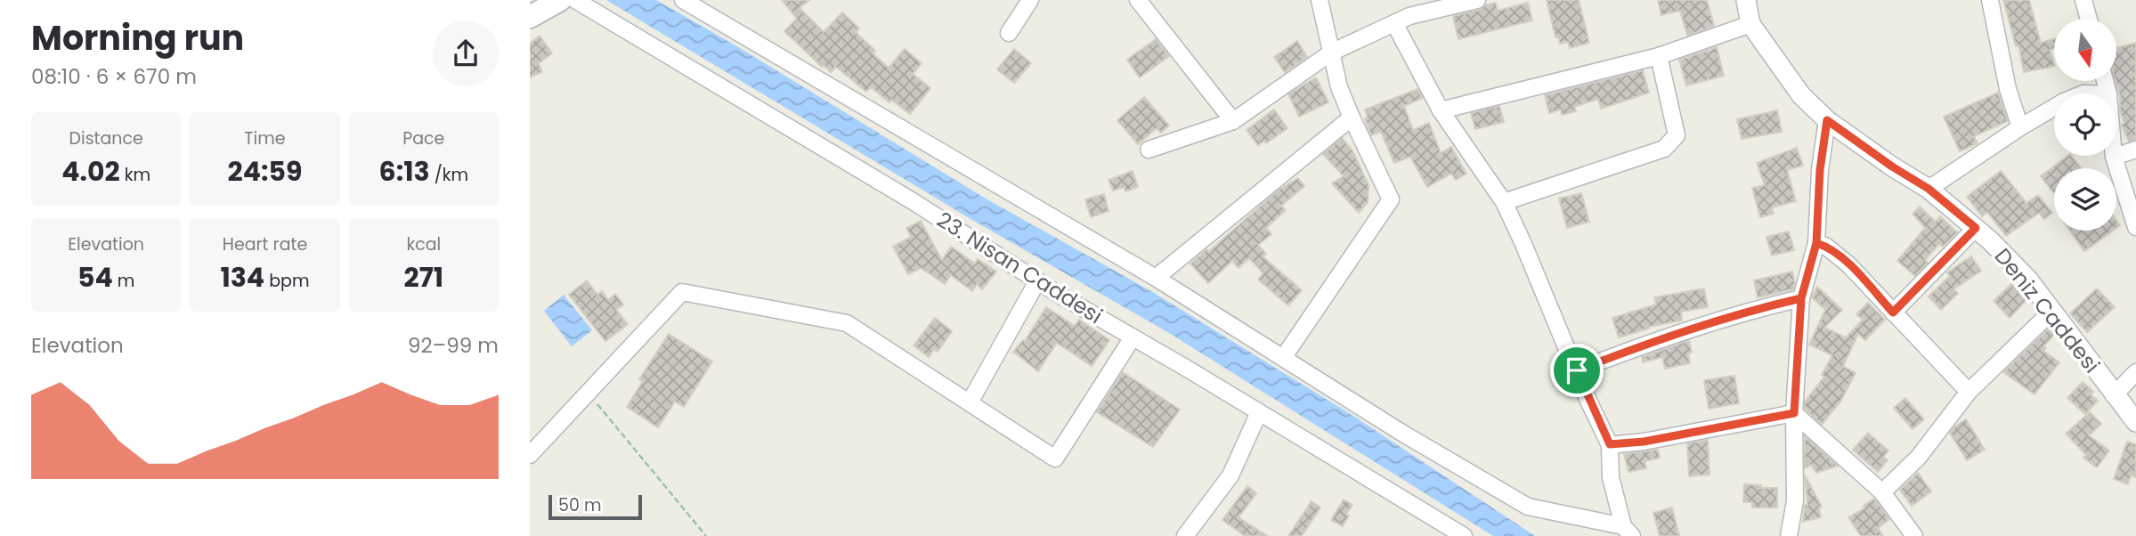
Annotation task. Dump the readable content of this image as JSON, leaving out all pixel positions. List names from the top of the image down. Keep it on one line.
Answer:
{"streets":{"street":["23. Nisan Caddesi","Deniz Caddesi"]},"scale_bar":"50 m","north":"bottom","page":{"heading":["Morning run","08:10 · 6 × 670 m"],"stats":[["Distance","4.02 km"],["Time","24:59"],["Pace","6:13 /km"],["Elevation","54 m"],["Heart rate","134 bpm"],["kcal","271"]],"chart":["Elevation","92–99 m"],"scale":"50 m"}}
